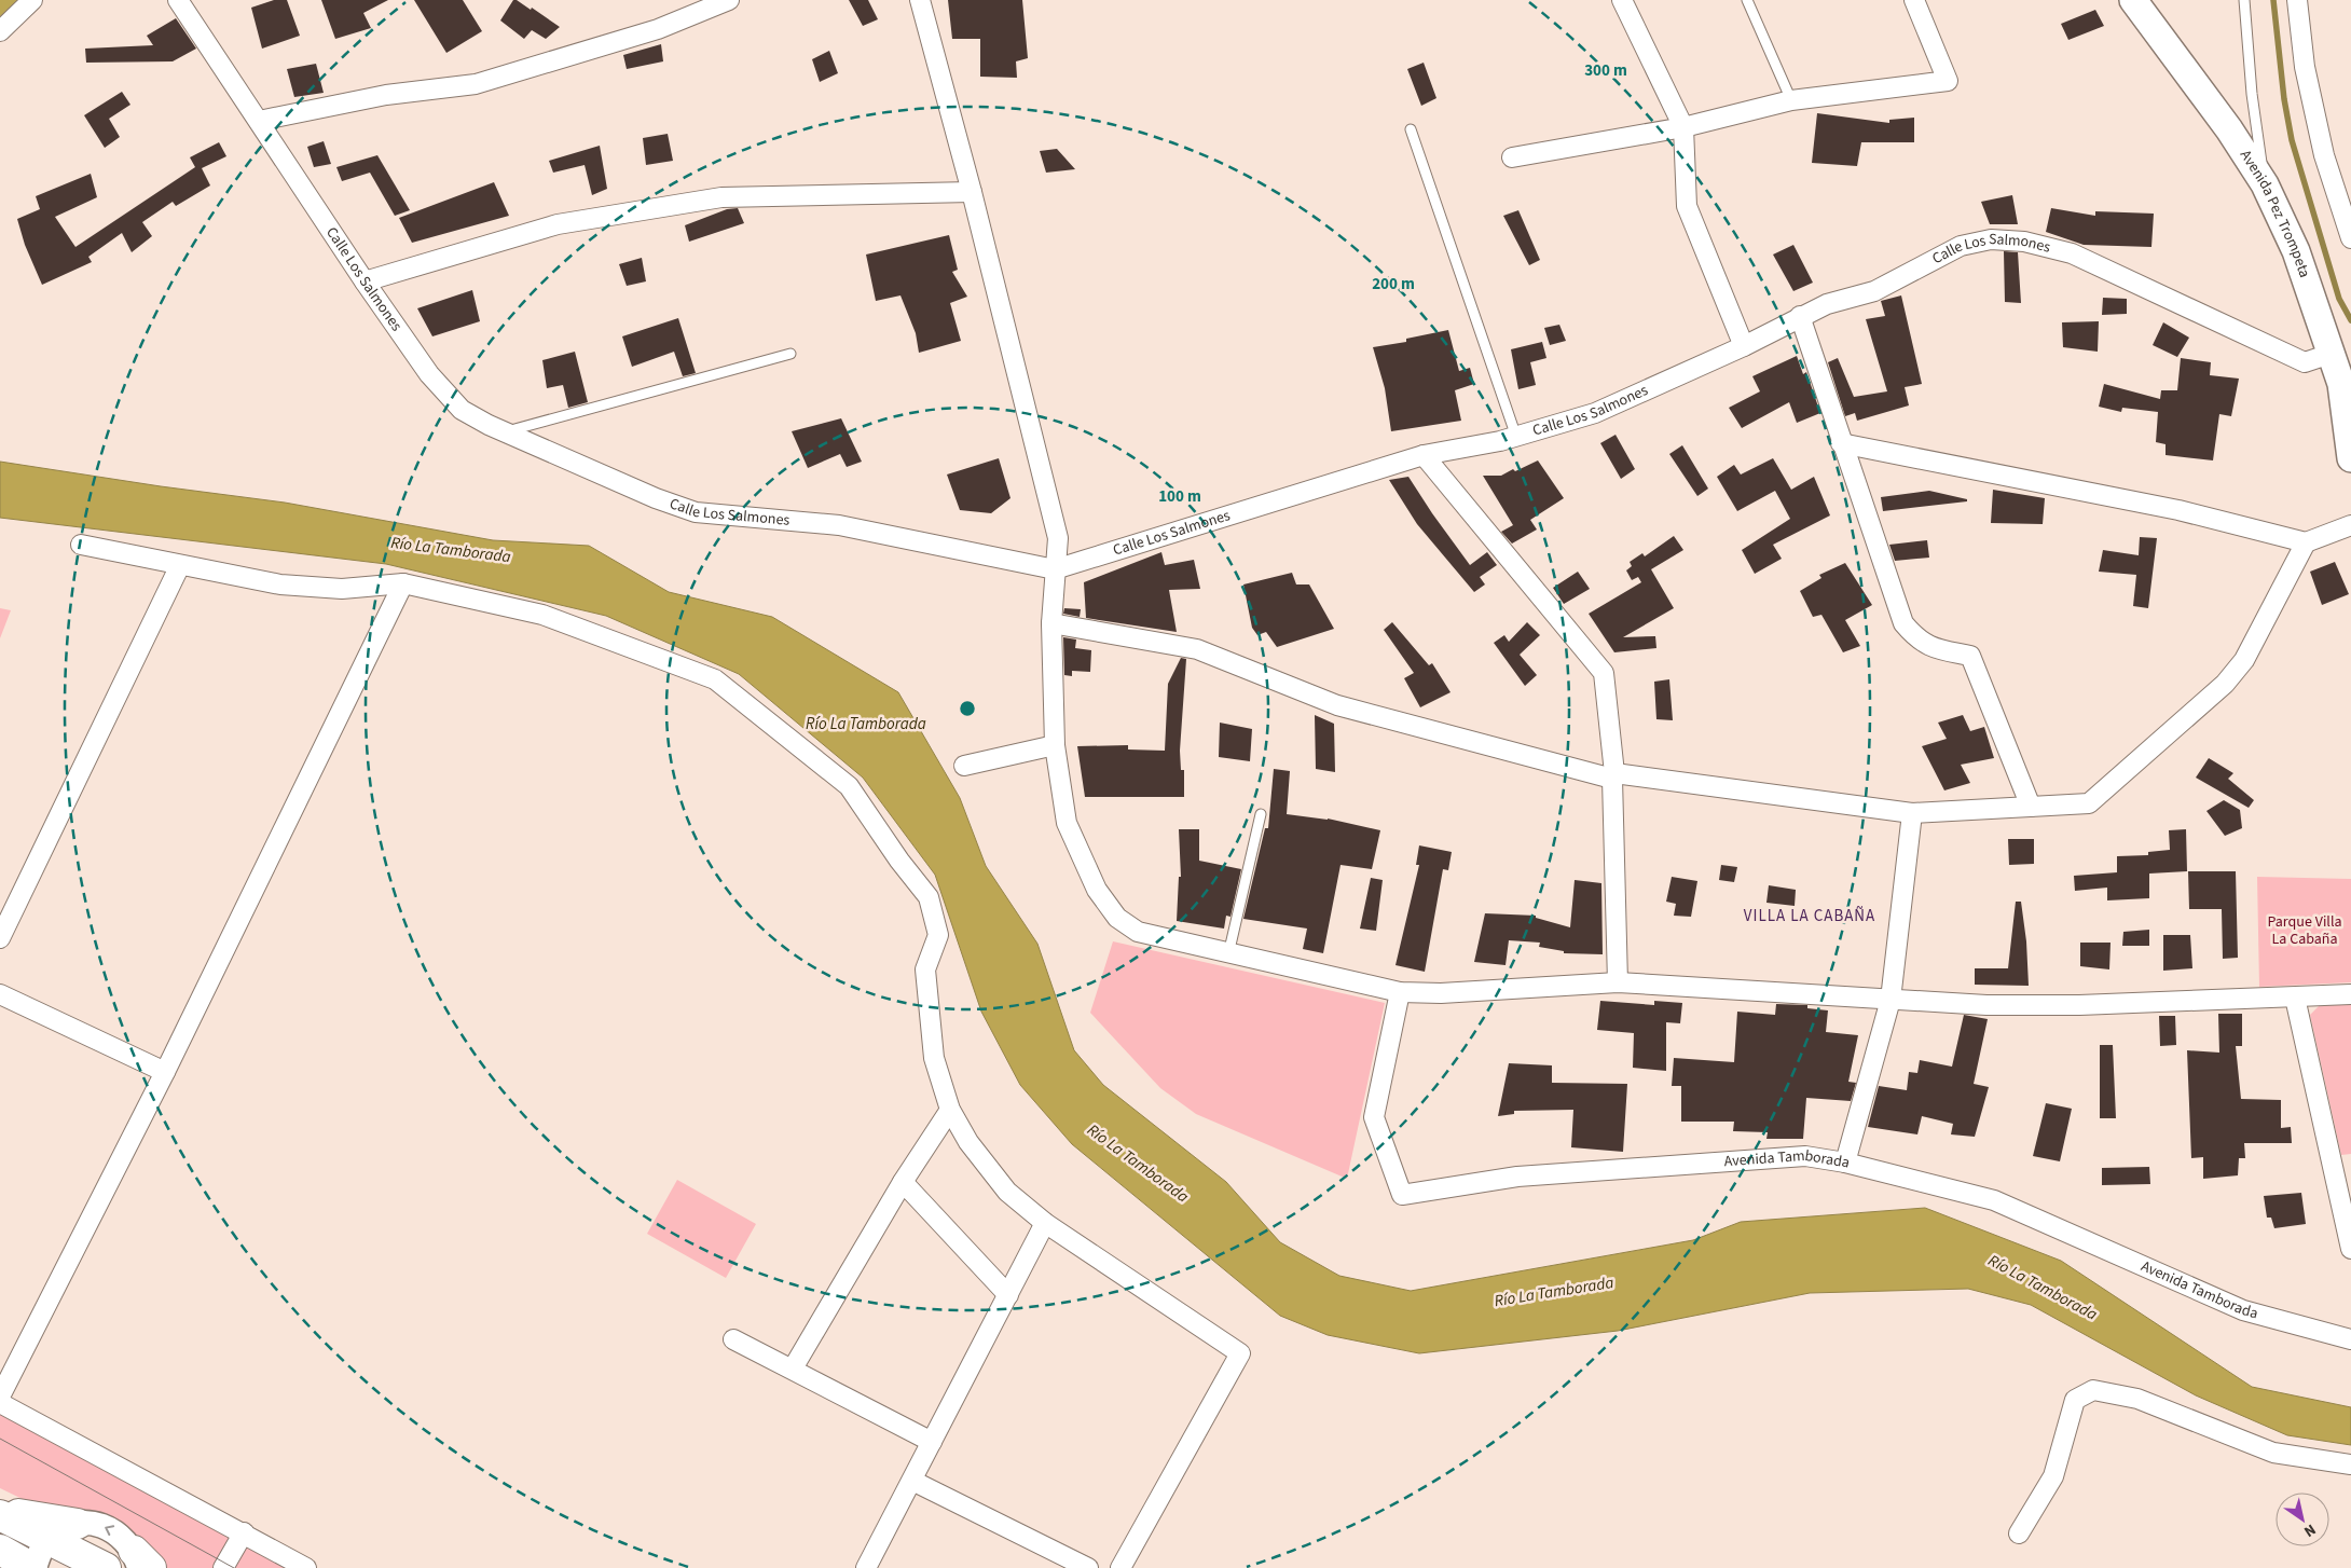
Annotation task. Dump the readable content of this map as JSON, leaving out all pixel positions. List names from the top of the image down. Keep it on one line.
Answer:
{"streets":{"main road":["Avenida Pez Trompeta"],"street":["Calle Los Salmones","Avenida Tamborada"]},"crossings":[["Avenida Pez Trompeta","Calle Los Salmones"]],"districts":["VILLA LA CABAÑA"],"water":["Río La Tamborada"],"parks":["Parque Villa La Cabaña"],"north":"bottom right","rings":["300 m","200 m","100 m"]}
